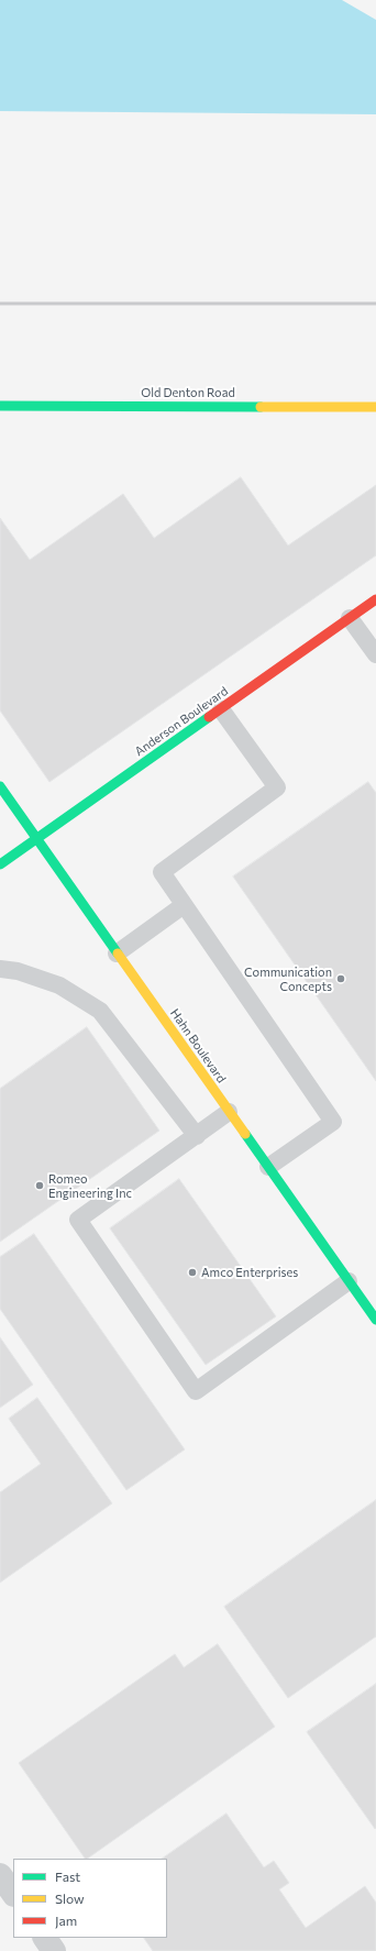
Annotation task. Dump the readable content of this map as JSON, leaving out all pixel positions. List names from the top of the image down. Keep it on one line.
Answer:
{"streets":{"street":["Old Denton Road","Anderson Boulevard","Hahn Boulevard"]},"crossings":[["Anderson Boulevard","Hahn Boulevard"]],"places":["Communication Concepts","Romeo Engineering Inc","Amco Enterprises"],"legend":["Fast","Slow","Jam"]}
